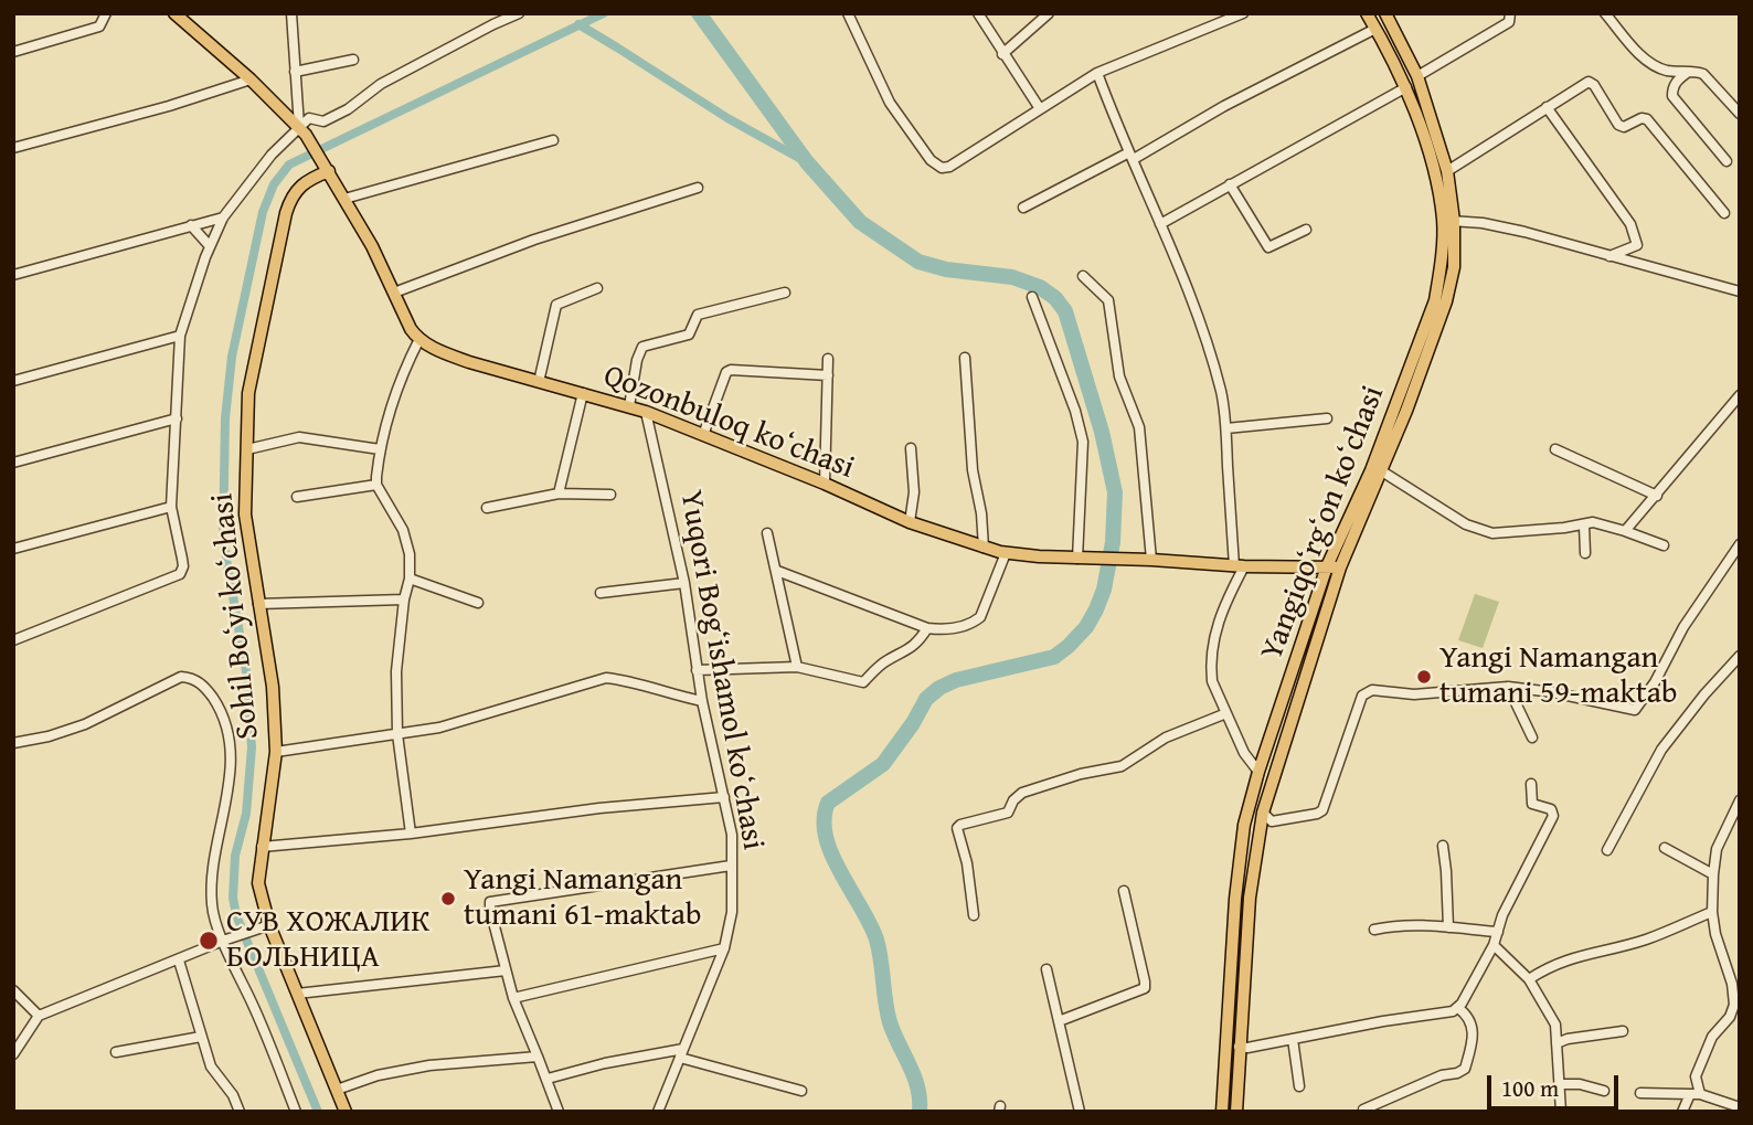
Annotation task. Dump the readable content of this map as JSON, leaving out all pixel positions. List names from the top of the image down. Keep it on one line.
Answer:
{"streets":{"main road":["Qozonbuloq koʻchasi","Yangiqoʻrgʻon koʻchasi","Sohil Boʻyi koʻchasi"],"street":["Yuqori Bogʻishamol koʻchasi"]},"crossings":[["Qozonbuloq koʻchasi","Yangiqoʻrgʻon koʻchasi"],["Qozonbuloq koʻchasi","Yuqori Bogʻishamol koʻchasi"]],"places":["Yangi Namangan tumani 59-maktab","Yangi Namangan tumani 61-maktab","СУВ ХОЖАЛИК БОЛЬНИЦА"],"scale_bar":"100 m"}
